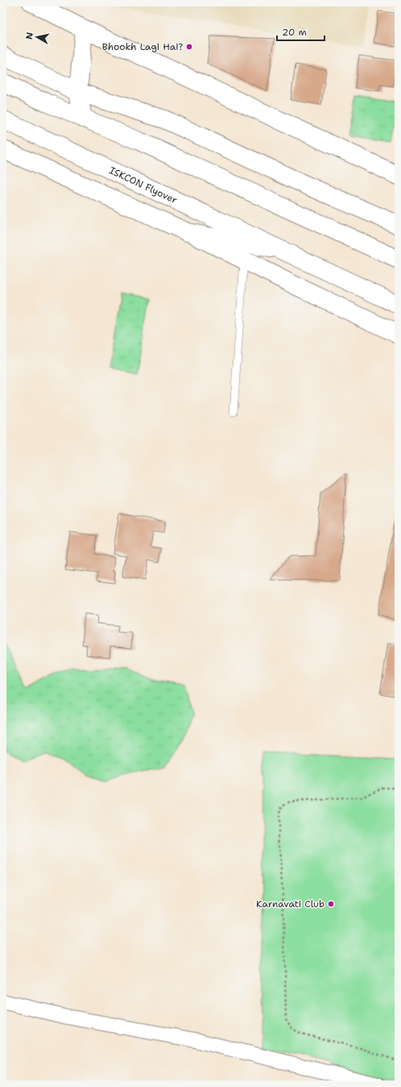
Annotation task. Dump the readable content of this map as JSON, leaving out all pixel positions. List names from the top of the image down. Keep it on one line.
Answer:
{"streets":{"main road":["ISKCON Flyover"]},"places":["Bhookh Lagi Hai?","Karnavati Club"],"scale_bar":"20 m","north":"left"}
